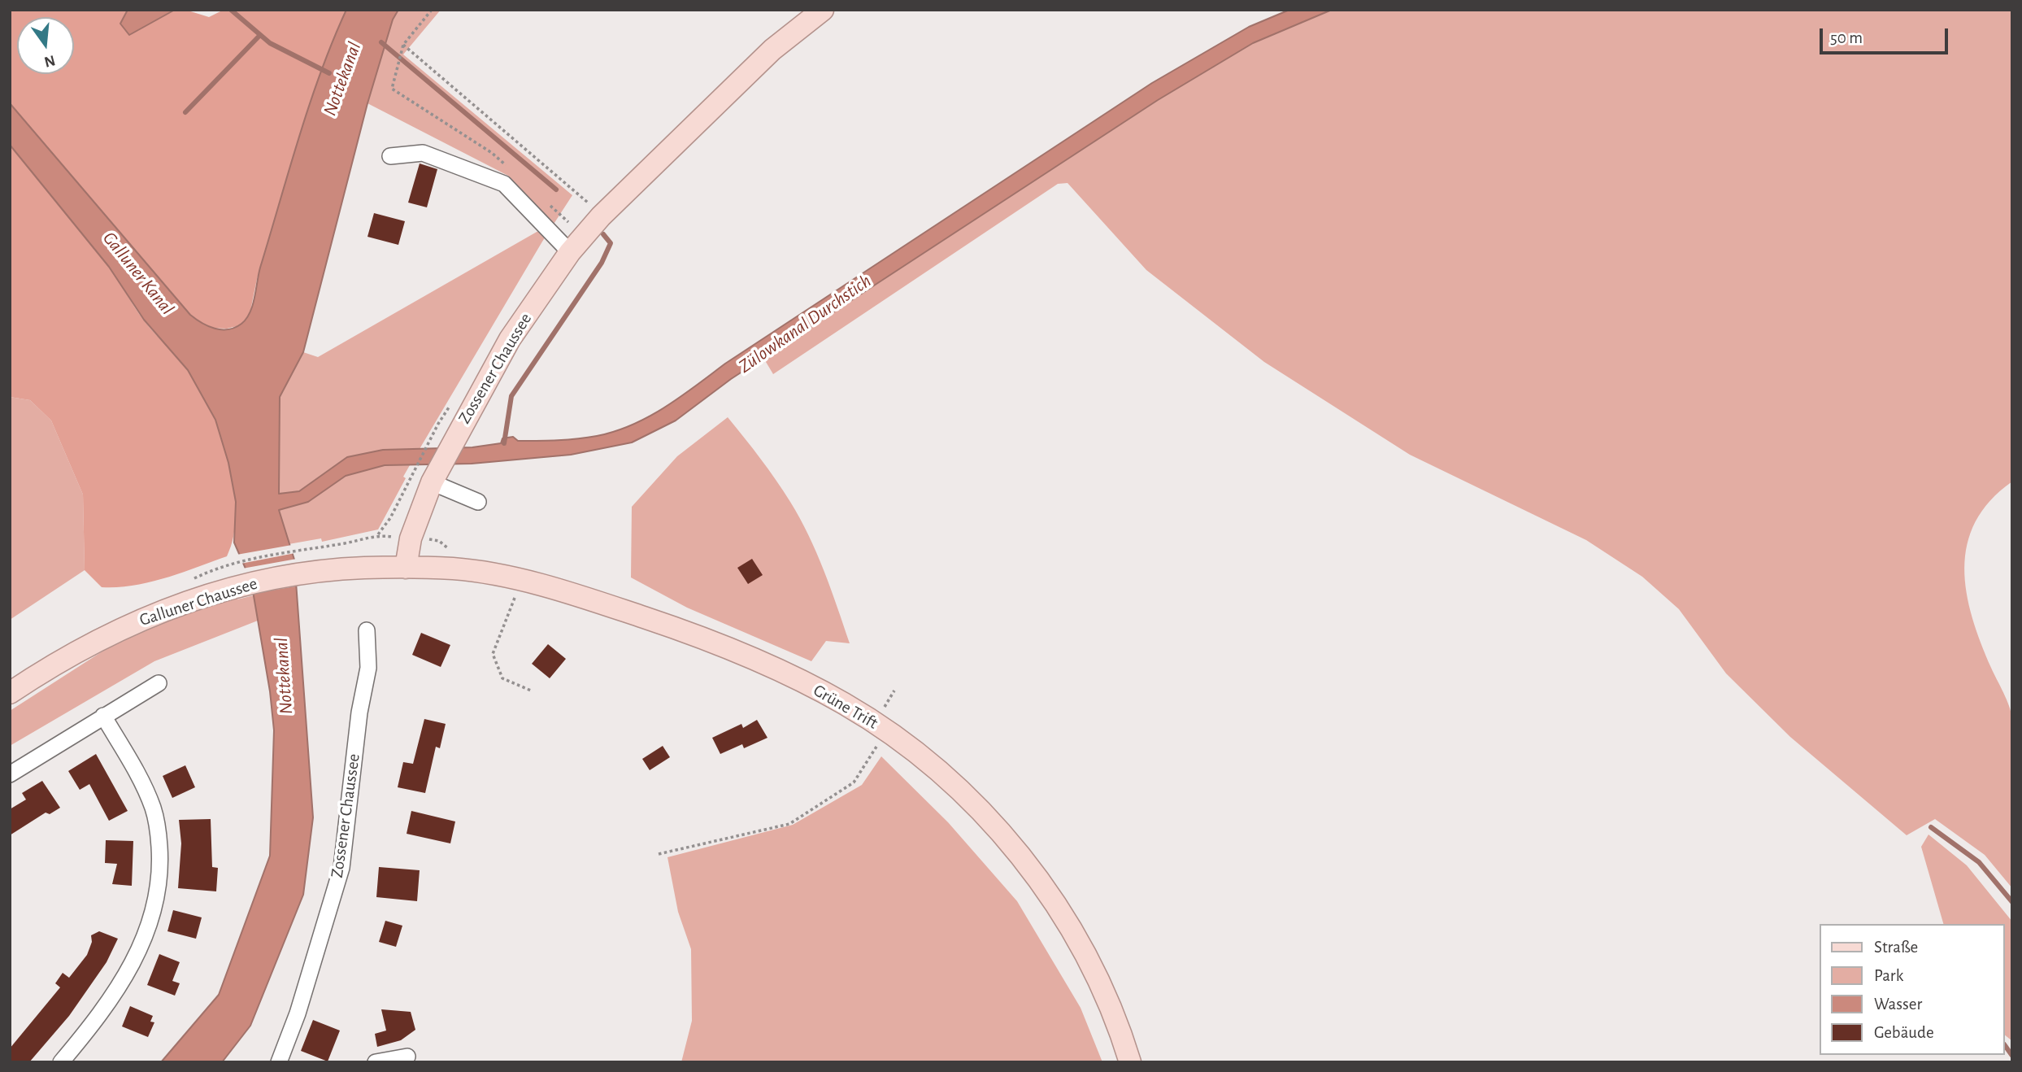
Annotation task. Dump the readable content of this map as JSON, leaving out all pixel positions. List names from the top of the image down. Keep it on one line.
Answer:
{"streets":{"main road":["Zossener Chaussee","Galluner Chaussee","Grüne Trift"]},"crossings":[["Zossener Chaussee","Galluner Chaussee"],["Zossener Chaussee","Grüne Trift"],["Galluner Chaussee","Grüne Trift"]],"water":["Nottekanal","Galluner Kanal","Zülowkanal Durchstich"],"legend":["Straße","Park","Wasser","Gebäude"],"scale_bar":"50 m","north":"bottom"}
